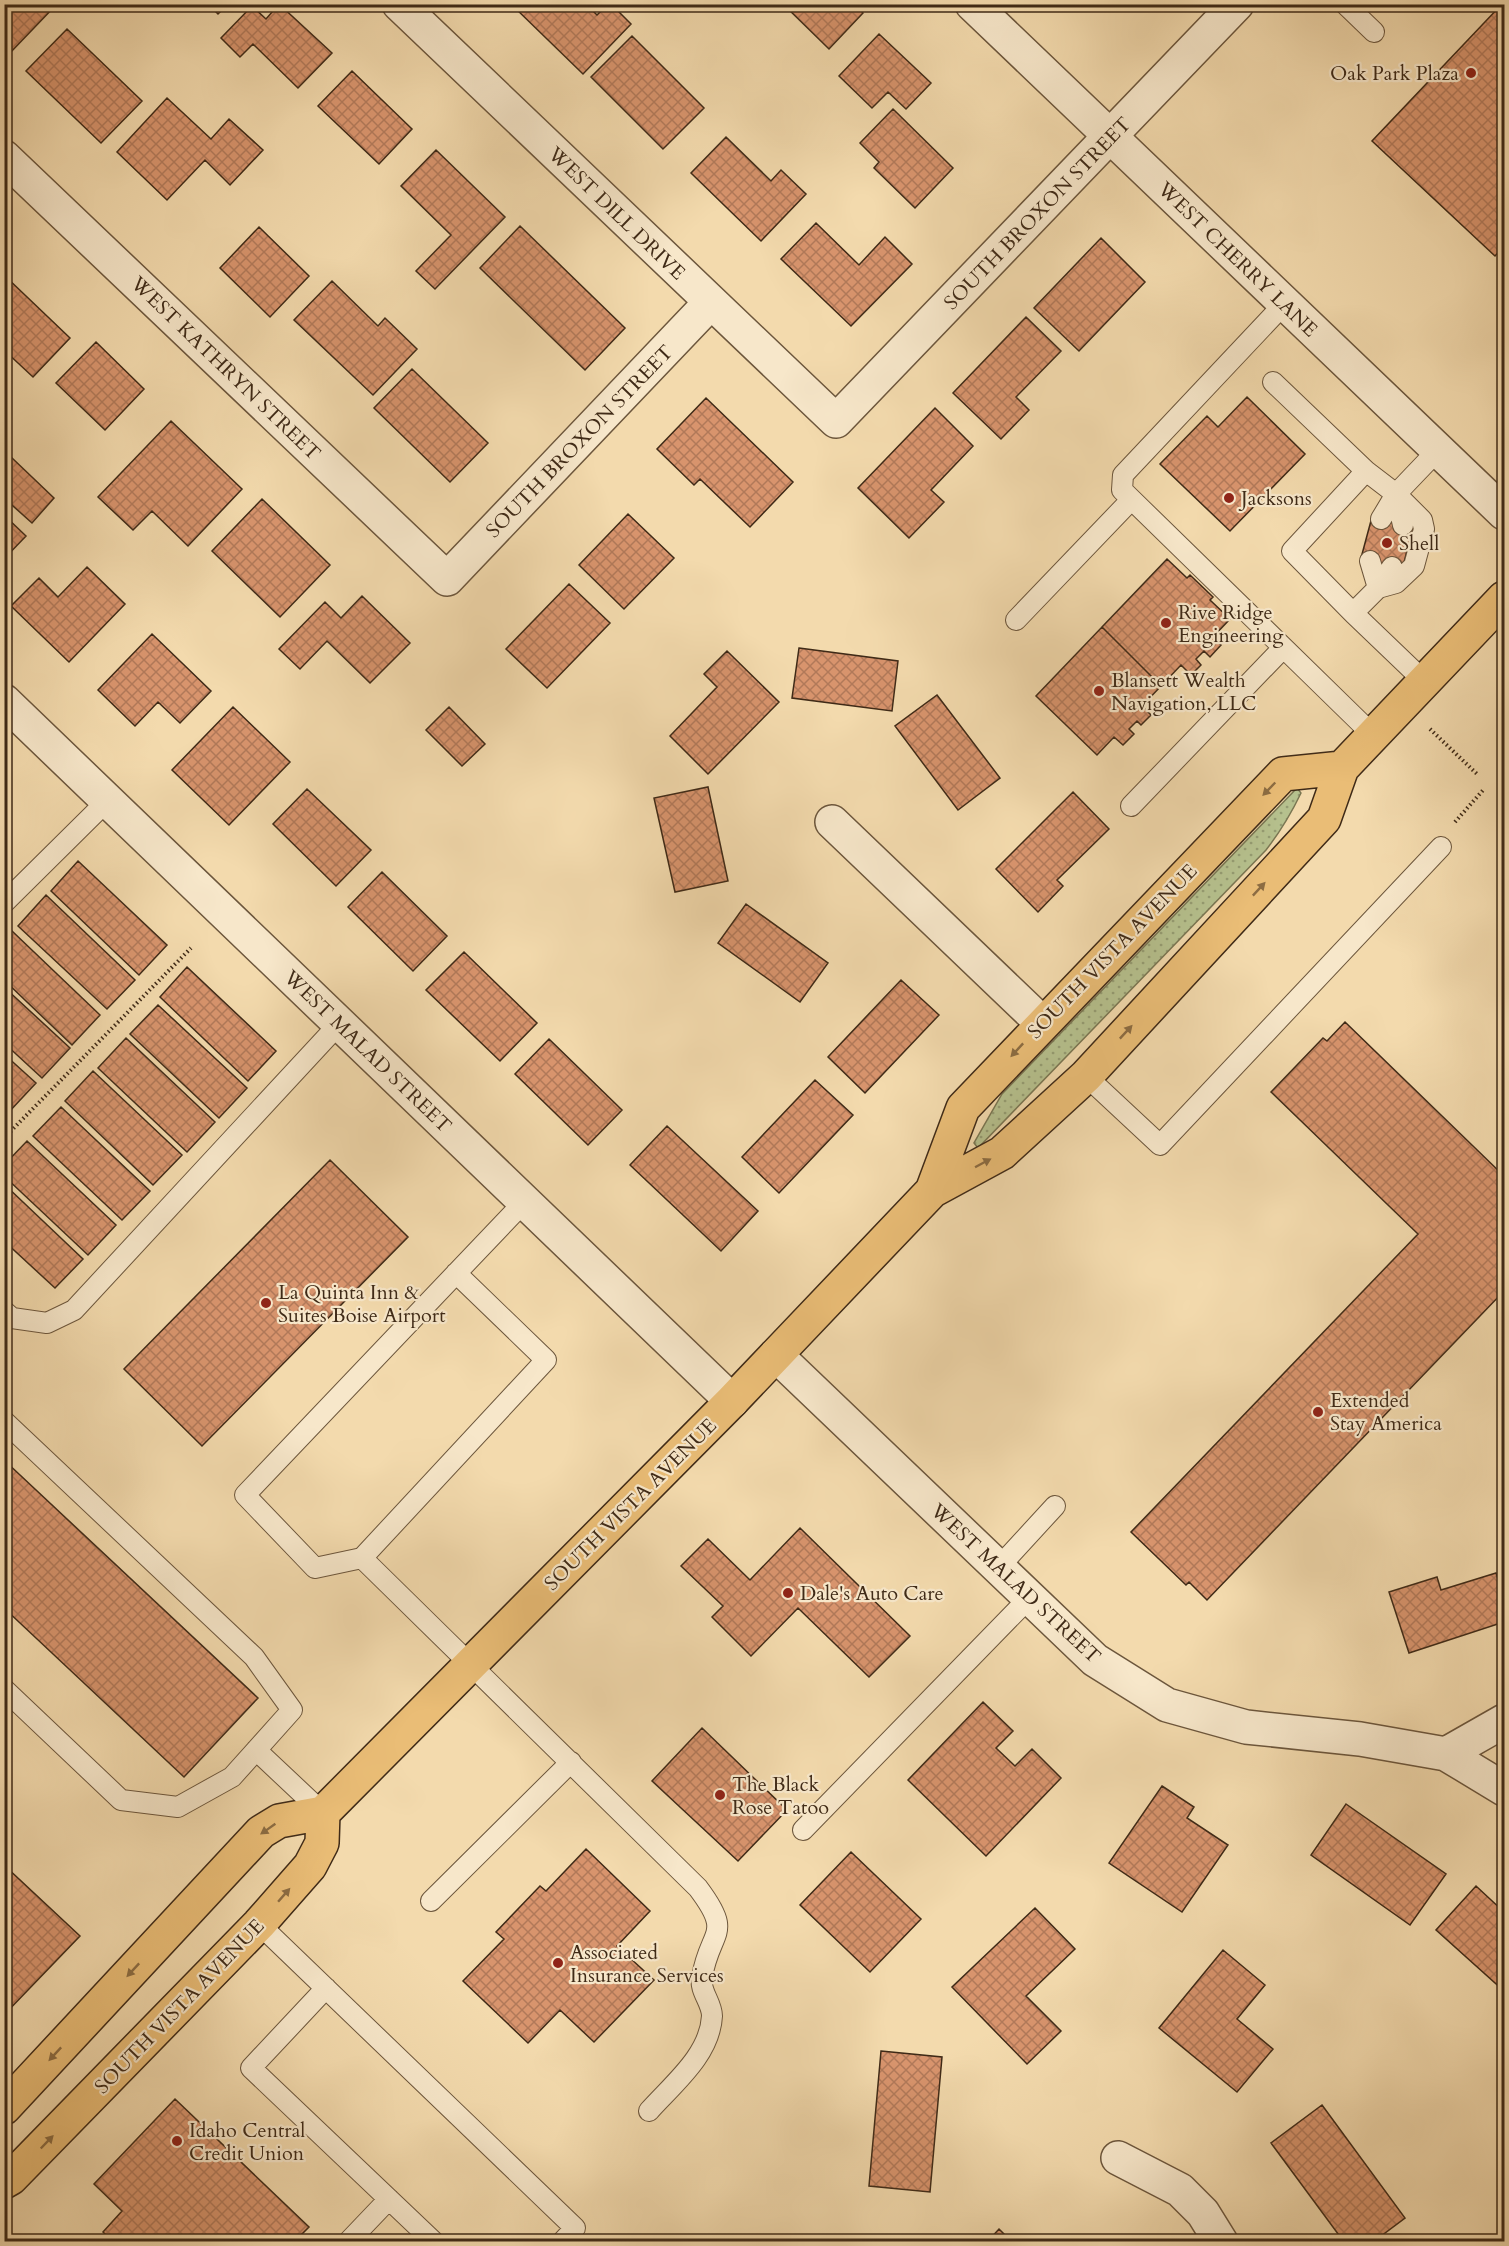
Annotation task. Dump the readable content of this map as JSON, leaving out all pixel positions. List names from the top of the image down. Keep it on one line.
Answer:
{"streets":{"main road":["SOUTH VISTA AVENUE"],"street":["WEST DILL DRIVE","SOUTH BROXON STREET","WEST CHERRY LANE","WEST KATHRYN STREET","WEST MALAD STREET"]},"crossings":[["WEST DILL DRIVE","SOUTH BROXON STREET"],["SOUTH BROXON STREET","WEST CHERRY LANE"],["SOUTH BROXON STREET","WEST KATHRYN STREET"],["SOUTH VISTA AVENUE","WEST MALAD STREET"]],"places":["Oak Park Plaza","Jacksons","Shell","Rive Ridge Engineering","Blansett Wealth Navigation, LLC","La Quinta Inn & Suites Boise Airport","Extended Stay America","Dale's Auto Care","The Black Rose Tatoo","Associated Insurance Services","Idaho Central Credit Union"]}
